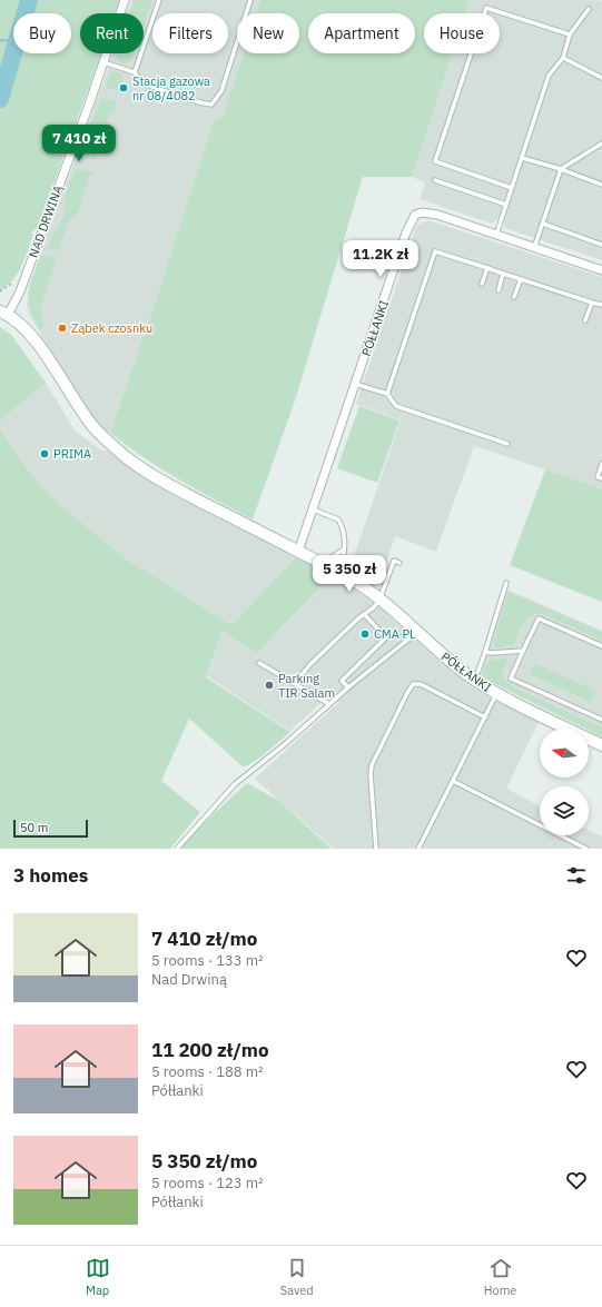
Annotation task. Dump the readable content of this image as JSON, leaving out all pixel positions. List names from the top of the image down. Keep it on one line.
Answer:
{"streets":{"street":["NAD DRWINĄ","PÓŁŁANKI"]},"crossings":[["NAD DRWINĄ","PÓŁŁANKI"]],"places":["Stacja gazowa nr 08/4082","Ząbek czosnku","PRIMA","CMA PL","Parking TIR Salam"],"scale_bar":"50 m","north":"left","page":{"chip":["Buy","Rent","Filters","New","Apartment","House"],"price":["7 410 zł","11.2K zł","5 350 zł"],"scale":"50 m","heading":"3 homes","list":[{"name":"7 410 zł/mo","note":"5 rooms · 133 m² · Nad Drwiną"},{"name":"11 200 zł/mo","note":"5 rooms · 188 m² · Półłanki"},{"name":"5 350 zł/mo","note":"5 rooms · 123 m² · Półłanki"}],"tabs":["Map","Saved","Home"]}}
